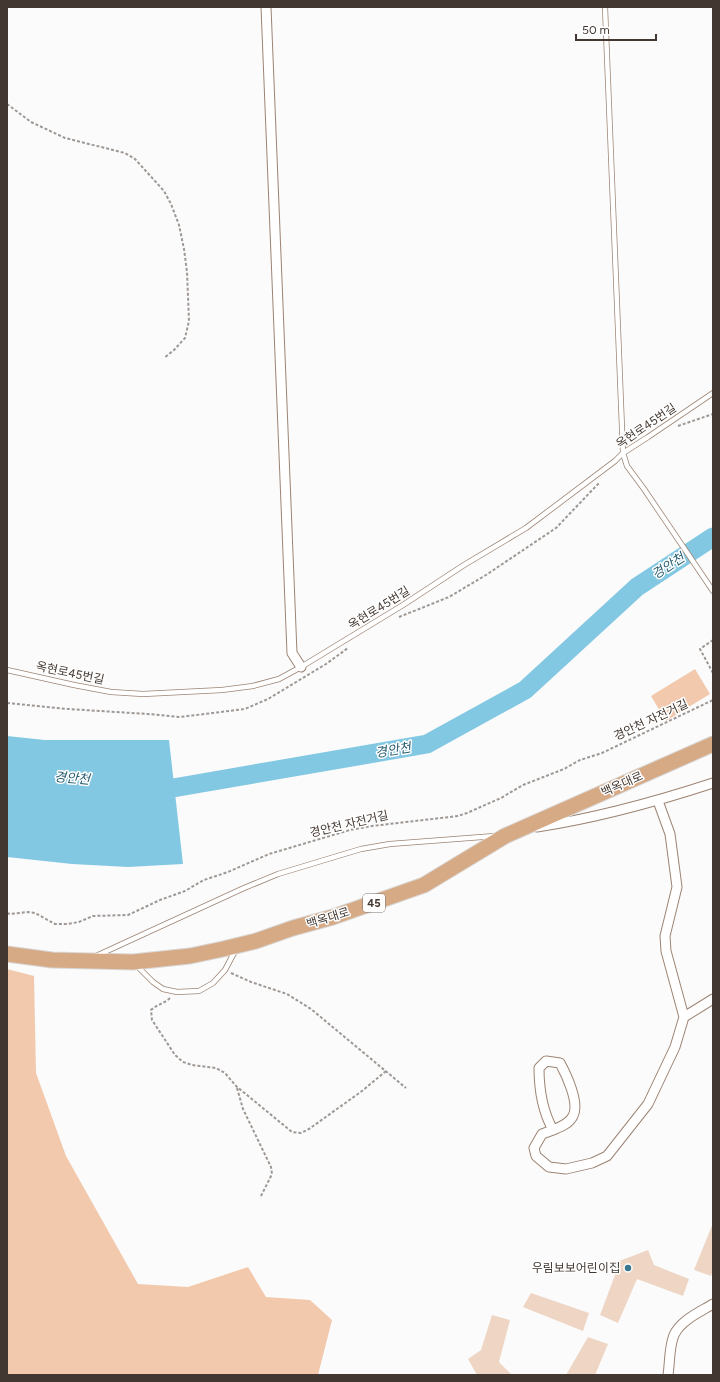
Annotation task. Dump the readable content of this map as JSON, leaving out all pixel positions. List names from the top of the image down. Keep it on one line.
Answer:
{"streets":{"main road":["백옥대로","45"],"lane":["옥현로45번길"],"path":["경안천 자전거길"]},"water":["경안천"],"places":["우림보보어린이집"],"scale_bar":"50 m"}
